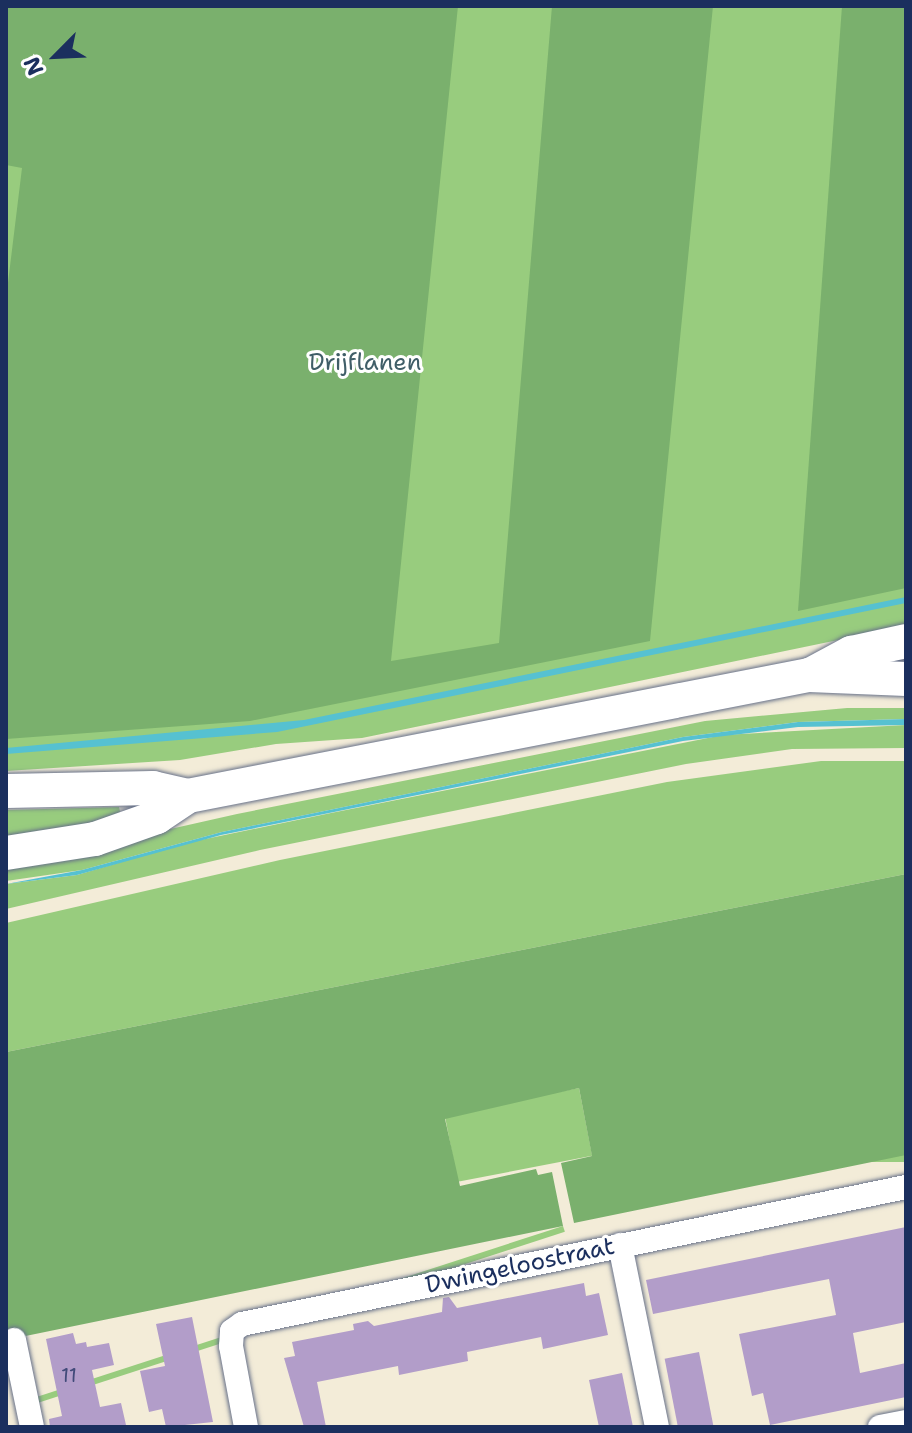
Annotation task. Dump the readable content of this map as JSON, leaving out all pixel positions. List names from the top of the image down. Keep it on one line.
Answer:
{"streets":{"street":["Dwingeloostraat"]},"parks":["Drijflanen"],"house_numbers":["11"],"north":"bottom left"}
